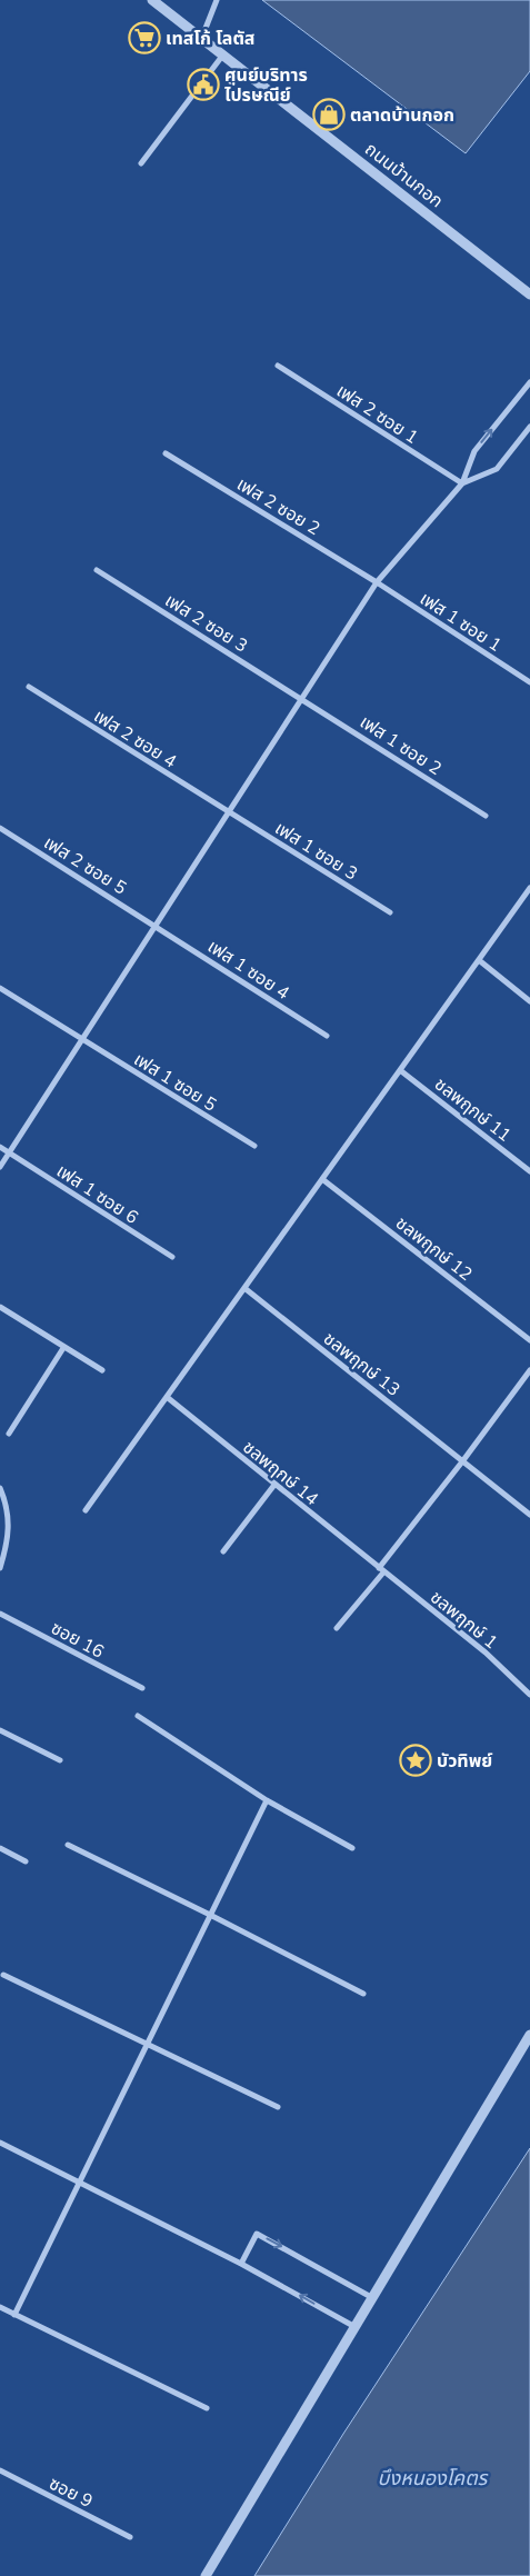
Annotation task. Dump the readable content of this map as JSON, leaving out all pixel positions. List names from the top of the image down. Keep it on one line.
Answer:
{"streets":{"street":["ถนนบ้านกอก","เฟส 2 ซอย 1","เฟส 2 ซอย 2","เฟส 1 ซอย 1","เฟส 2 ซอย 3","เฟส 2 ซอย 4","เฟส 1 ซอย 2","เฟส 1 ซอย 3","เฟส 2 ซอย 5","เฟส 1 ซอย 4","เฟส 1 ซอย 5","ชลพฤกษ์ 11","เฟส 1 ซอย 6","ชลพฤกษ์ 12","ชลพฤกษ์ 13","ชลพฤกษ์ 14","ชลพฤกษ์ 1","ซอย 16","ซอย 9"]},"crossings":[["เฟส 2 ซอย 2","เฟส 1 ซอย 1"],["เฟส 2 ซอย 3","เฟส 1 ซอย 2"],["เฟส 2 ซอย 4","เฟส 1 ซอย 3"],["เฟส 2 ซอย 5","เฟส 1 ซอย 4"],["ชลพฤกษ์ 14","ชลพฤกษ์ 1"]],"water":["บึงหนองโคตร"],"places":{"supermarket":["เทสโก้ โลตัส"],"public building":["ศูนย์บริทาร ไปรษณีย์"],"shop":["ตลาดบ้านกอก"],"place":["บัวทิพย์"]}}
